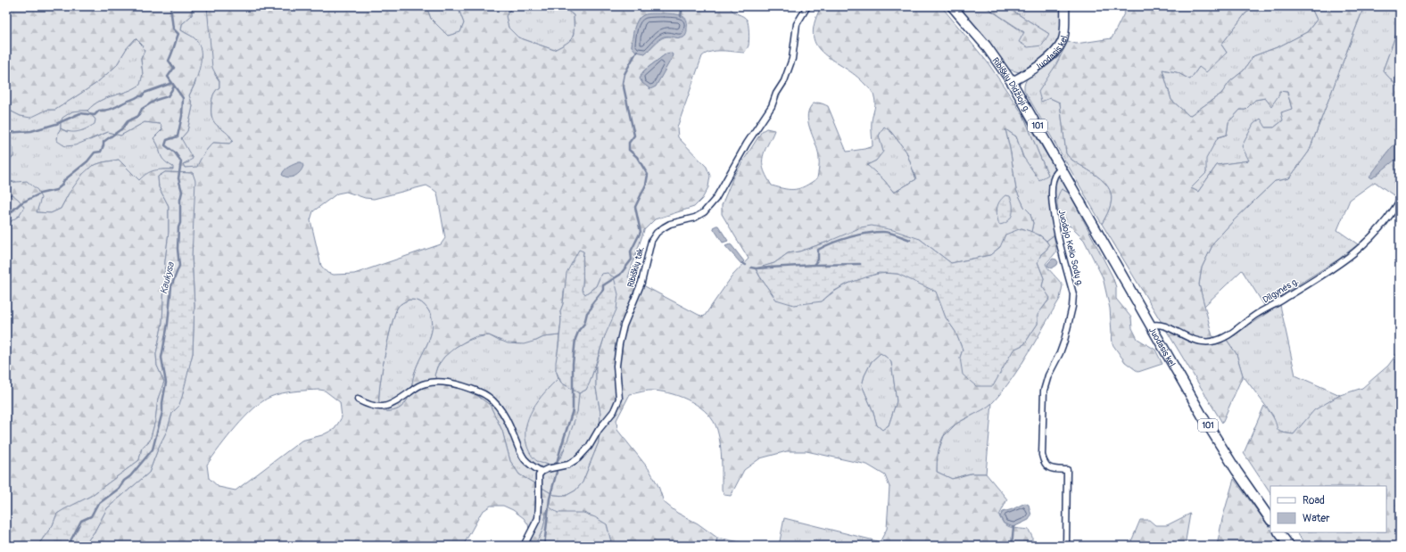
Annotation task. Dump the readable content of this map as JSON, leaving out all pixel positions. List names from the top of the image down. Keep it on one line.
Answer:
{"streets":{"main road":["Juodasis kel.","Ribiškių Didžioji g.","101"],"street":["Juodojo Kelio Sodų g.","Ribiškių tak.","Dilgynės g."]},"crossings":[["Juodasis kel.","Ribiškių Didžioji g."],["Juodasis kel.","Juodojo Kelio Sodų g."],["Juodasis kel.","Dilgynės g."],["Ribiškių Didžioji g.","Juodojo Kelio Sodų g."]],"water":["Kaukysa"],"legend":["Road","Water"]}
